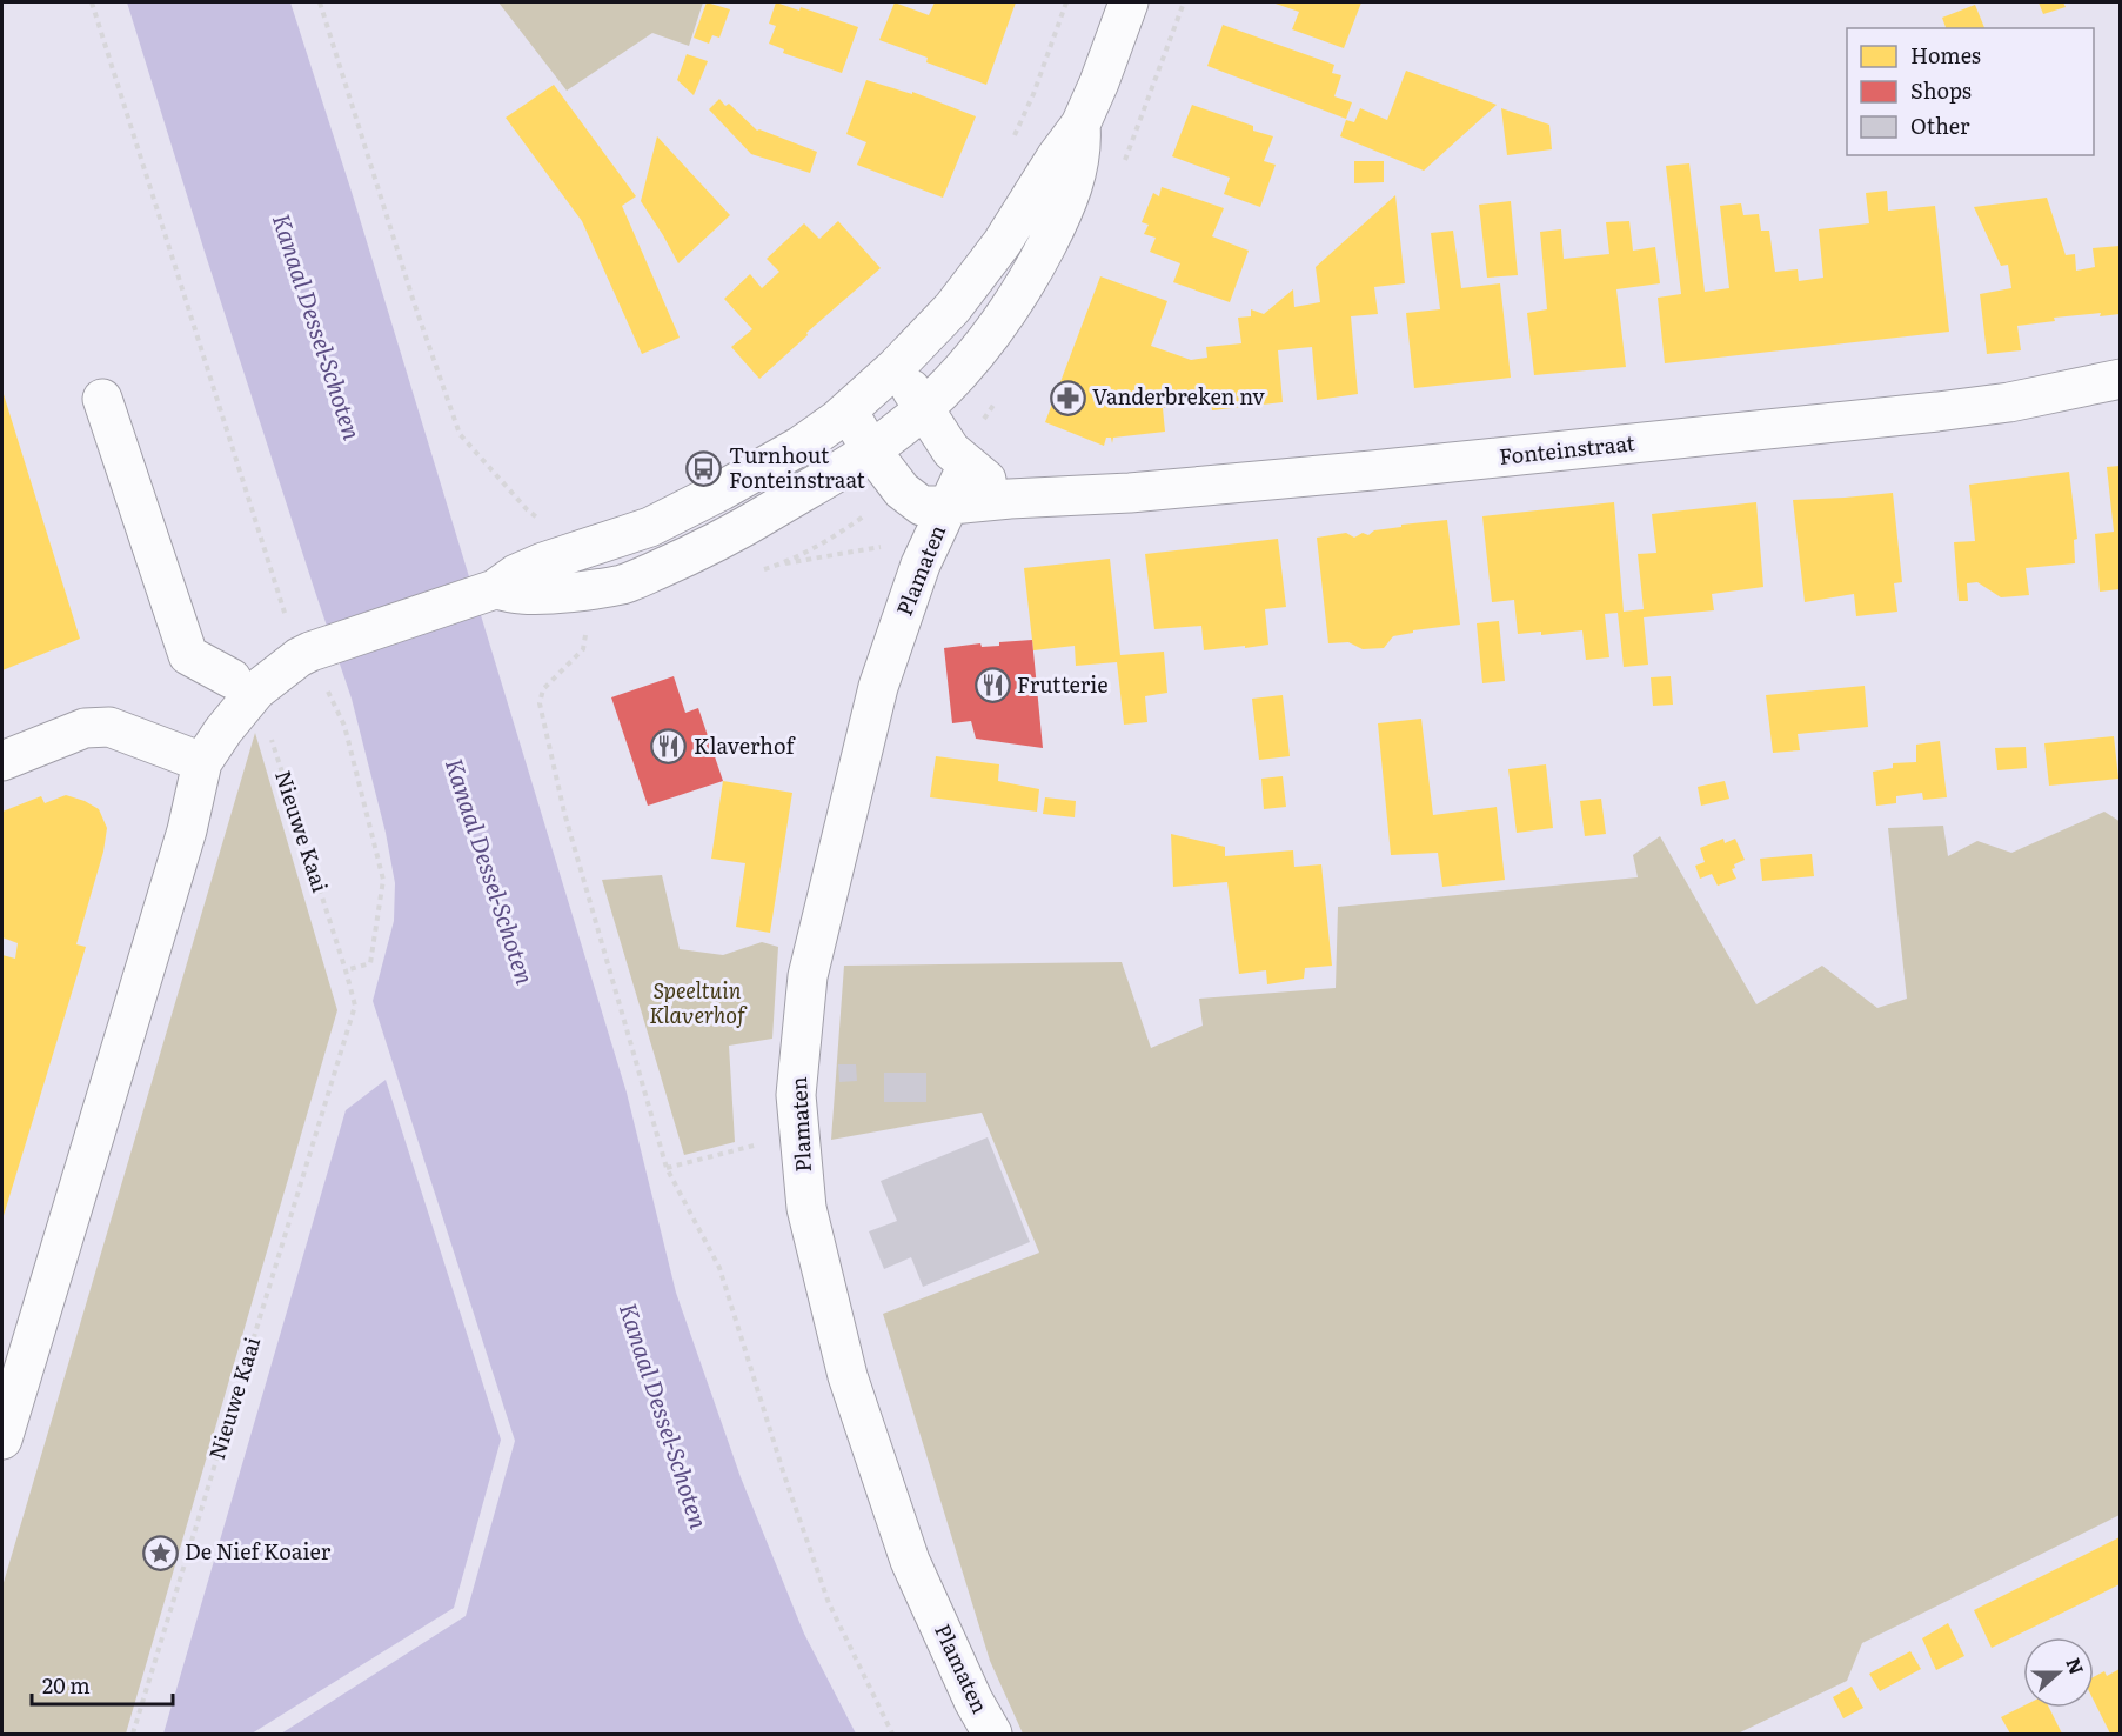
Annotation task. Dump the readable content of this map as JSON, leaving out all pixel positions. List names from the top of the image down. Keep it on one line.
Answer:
{"streets":{"street":["Fonteinstraat","Plamaten"],"path":["Nieuwe Kaai"]},"crossings":[["Fonteinstraat","Plamaten"]],"water":["Kanaal Dessel-Schoten"],"parks":["Speeltuin Klaverhof"],"places":{"pharmacy":["Vanderbreken nv"],"bus stop":["Turnhout Fonteinstraat"],"restaurant":["Frutterie","Klaverhof"],"place":["De Nief Koaier"]},"legend":["Homes","Shops","Other"],"scale_bar":"20 m","north":"right"}
